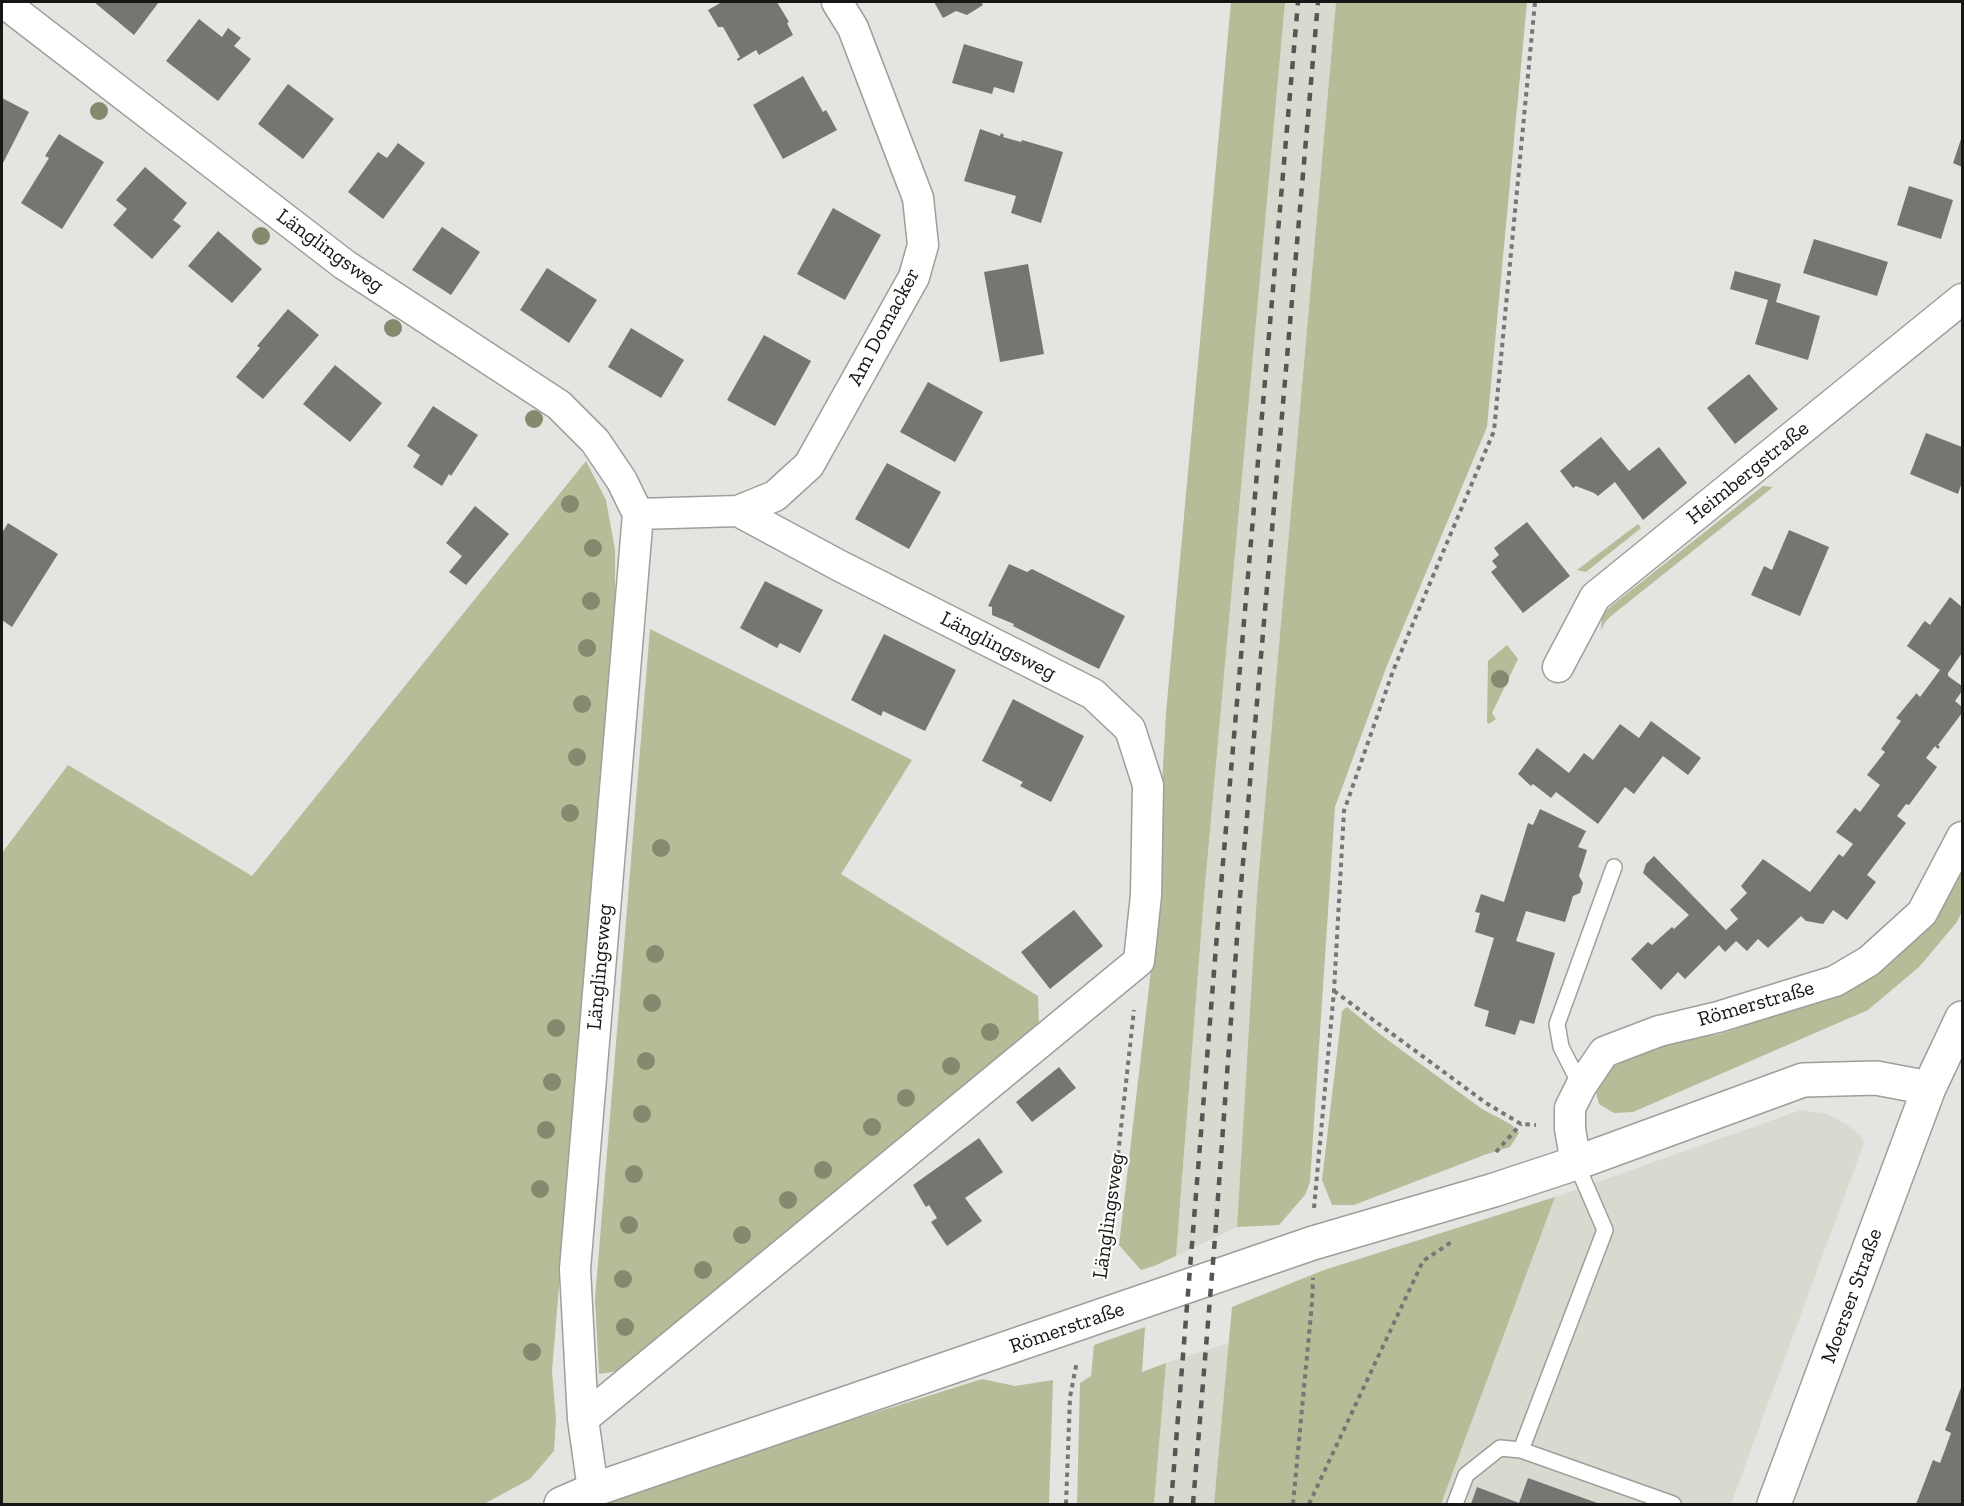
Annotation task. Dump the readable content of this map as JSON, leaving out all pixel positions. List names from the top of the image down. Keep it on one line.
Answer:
{"streets":{"street":["Länglingsweg","Am Domacker","Heimbergstraße","Römerstraße","Moerser Straße"]},"crossings":[["Länglingsweg","Am Domacker"],["Länglingsweg","Römerstraße"],["Römerstraße","Moerser Straße"]]}
